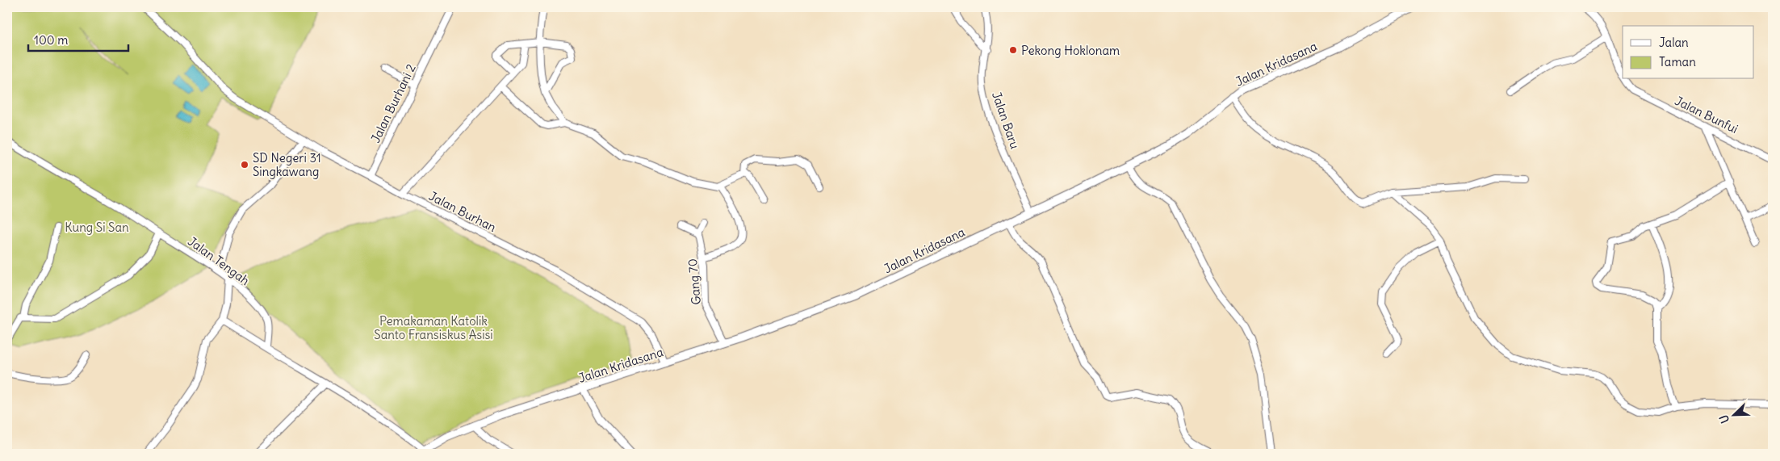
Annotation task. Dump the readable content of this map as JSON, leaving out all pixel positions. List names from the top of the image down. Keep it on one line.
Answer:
{"streets":{"street":["Jalan Kridasana","Jalan Burhani 2","Jalan Bunfui","Jalan Baru","Jalan Burhan","Jalan Tengah","Gang 70"]},"crossings":[["Jalan Kridasana","Jalan Baru"],["Jalan Kridasana","Jalan Burhan"],["Jalan Kridasana","Gang 70"]],"parks":["Kung Si San","Pemakaman Katolik Santo Fransiskus Asisi"],"places":["Pekong Hoklonam","SD Negeri 31 Singkawang"],"legend":["Jalan","Taman"],"scale_bar":"100 m","north":"bottom left"}
